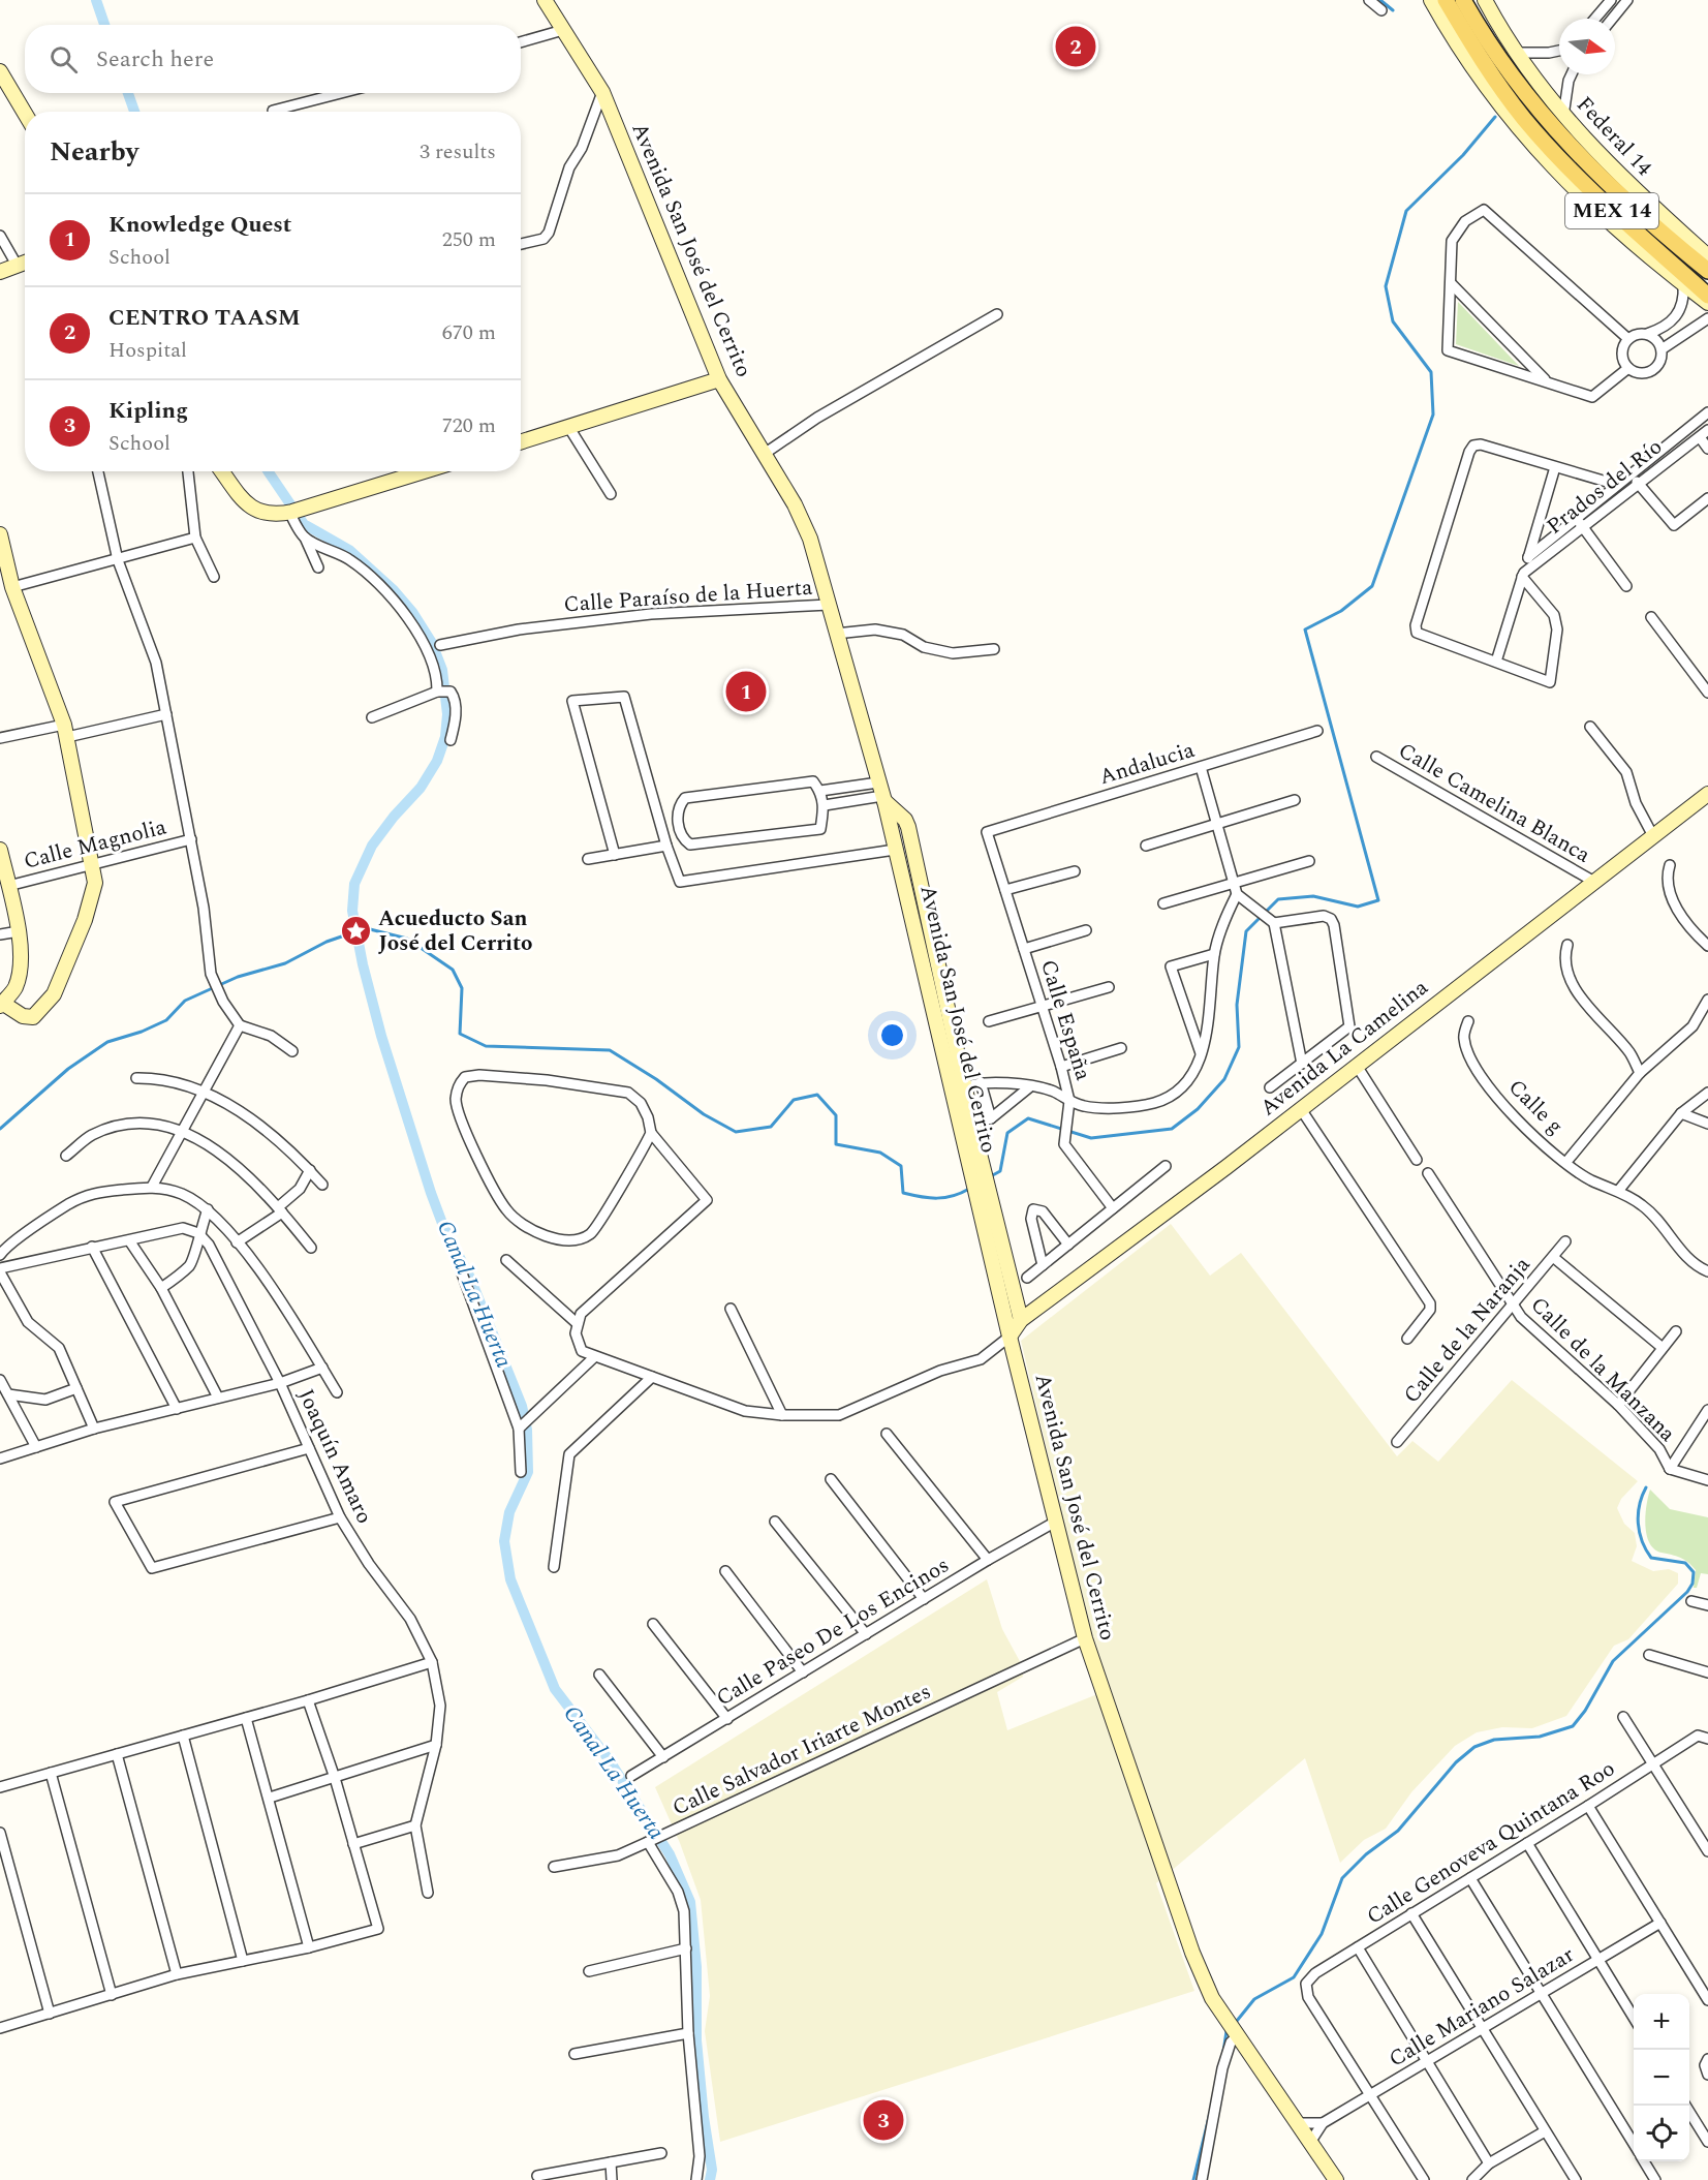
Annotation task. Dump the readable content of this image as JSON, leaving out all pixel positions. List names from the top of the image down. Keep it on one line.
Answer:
{"streets":{"main road":["MEX 14"],"street":["Federal 14","Avenida San José del Cerrito","Prados del Río","Calle Paraíso de la Huerta","Andalucia","Calle Camelina Blanca","Calle Magnolia","Calle España","Avenida La Camelina","Calle g","Calle de la Naranja","Calle de la Manzana","Joaquín Amaro","Calle Paseo De Los Encinos","Calle Salvador Iriarte Montes","Calle Genoveva Quintana Roo","Calle Mariano Salazar"]},"crossings":[["Avenida San José del Cerrito","Calle Paraíso de la Huerta"],["Avenida San José del Cerrito","Avenida La Camelina"],["Avenida San José del Cerrito","Calle Paseo De Los Encinos"],["Avenida San José del Cerrito","Calle Salvador Iriarte Montes"],["Avenida San José del Cerrito","Calle Mariano Salazar"],["Andalucia","Calle España"],["Calle Camelina Blanca","Avenida La Camelina"],["Calle de la Naranja","Calle de la Manzana"],["Calle Genoveva Quintana Roo","Calle Mariano Salazar"]],"water":["Canal La Huerta"],"places":{"place":["Acueducto San José del Cerrito"]},"north":"right","page":{"pins":["2","1","3"],"search":"Search here","heading":["Nearby","3 results"],"list":[{"mark":"1","name":"Knowledge Quest","note":"School","value":"250 m"},{"mark":"2","name":"CENTRO TAASM","note":"Hospital","value":"670 m"},{"mark":"3","name":"Kipling","note":"School","value":"720 m"}],"map_buttons":["+","−"]}}
